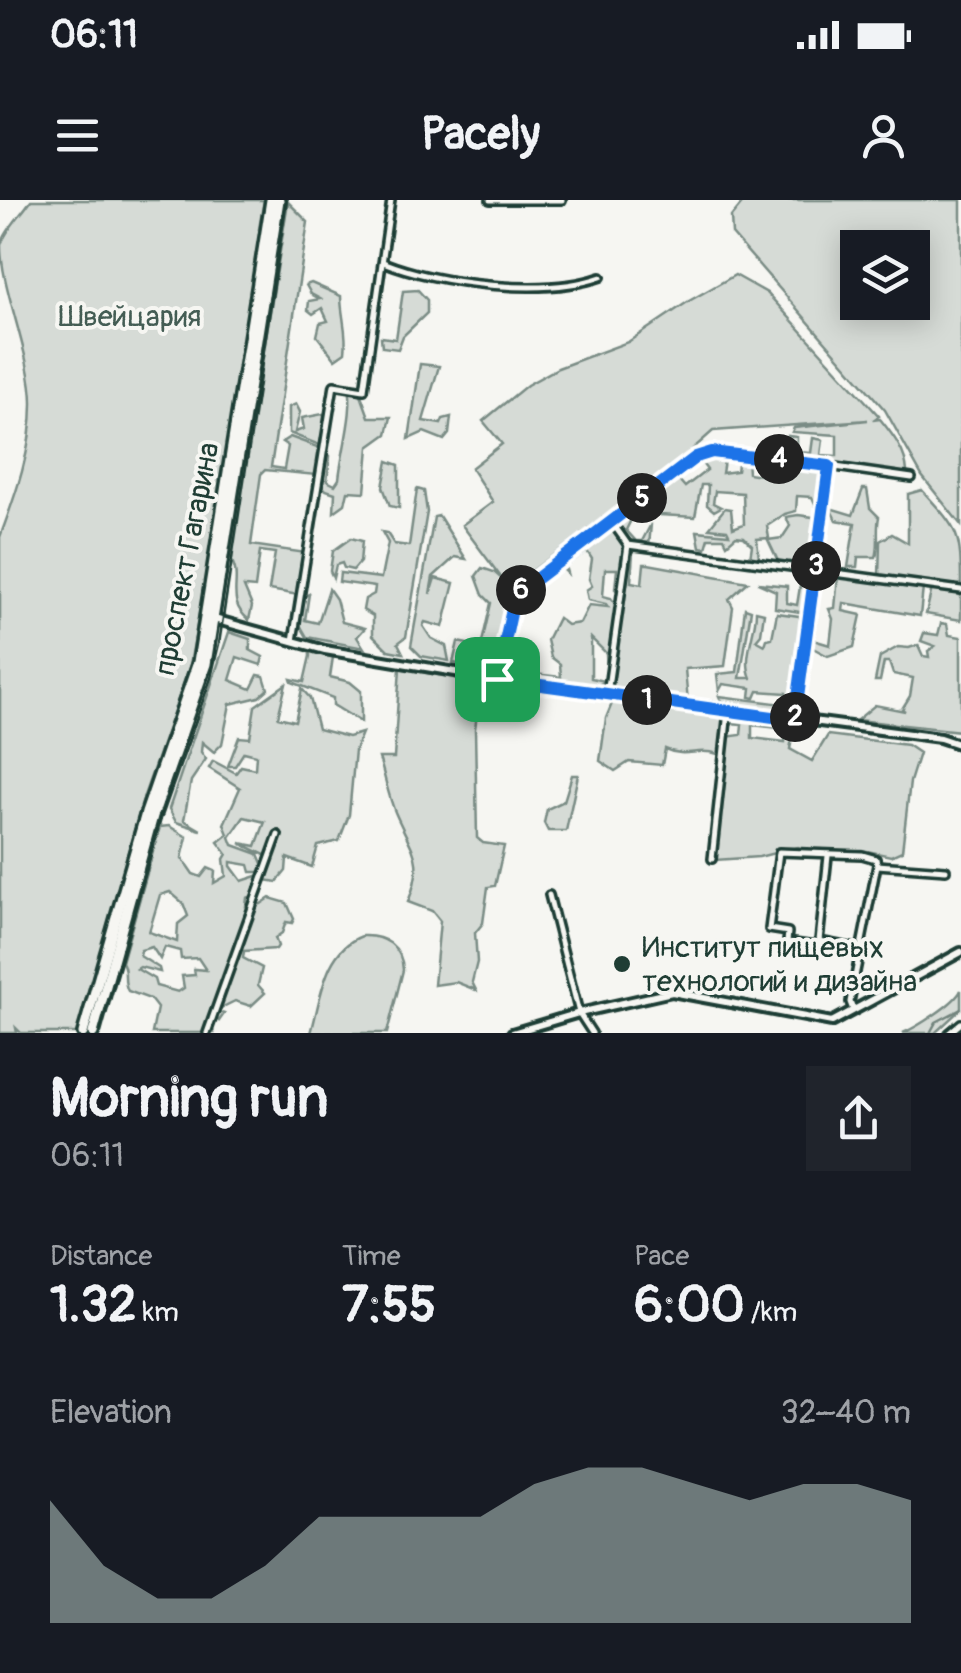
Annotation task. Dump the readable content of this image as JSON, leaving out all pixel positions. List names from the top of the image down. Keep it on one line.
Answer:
{"streets":{"main road":["проспект Гагарина"]},"parks":["Швейцария"],"places":["Институт пищевых технологий и дизайна"],"page":{"status":"06:11","header":"Pacely","pins":["4","5","3","6","1","2"],"heading":["Morning run","06:11"],"stats":[["Distance","1.32 km"],["Time","7:55"],["Pace","6:00 /km"]],"chart":["Elevation","32–40 m"]}}
